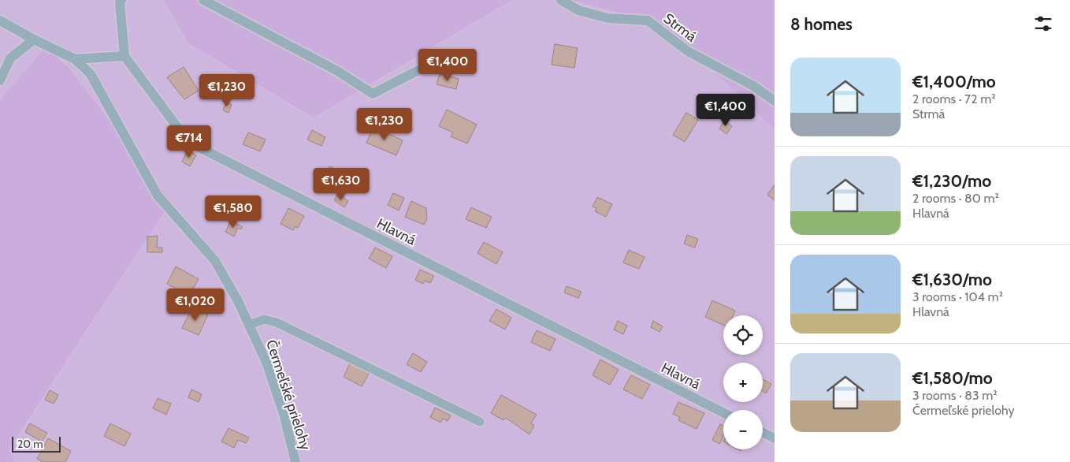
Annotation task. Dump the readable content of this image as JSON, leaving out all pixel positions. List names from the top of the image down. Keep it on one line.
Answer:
{"streets":{"street":["Strmá","Hlavná","Čermeľské prielohy"]},"scale_bar":"20 m","page":{"heading":"8 homes","list":[{"name":"€1,400/mo","note":"2 rooms · 72 m² · Strmá"},{"name":"€1,230/mo","note":"2 rooms · 80 m² · Hlavná"},{"name":"€1,630/mo","note":"3 rooms · 104 m² · Hlavná"},{"name":"€1,580/mo","note":"3 rooms · 83 m² · Čermeľské prielohy"}],"price":["€1,400","€1,230","€1,400","€1,230","€714","€1,630","€1,580","€1,020"],"map_buttons":["+","−"],"scale":"20 m"}}
